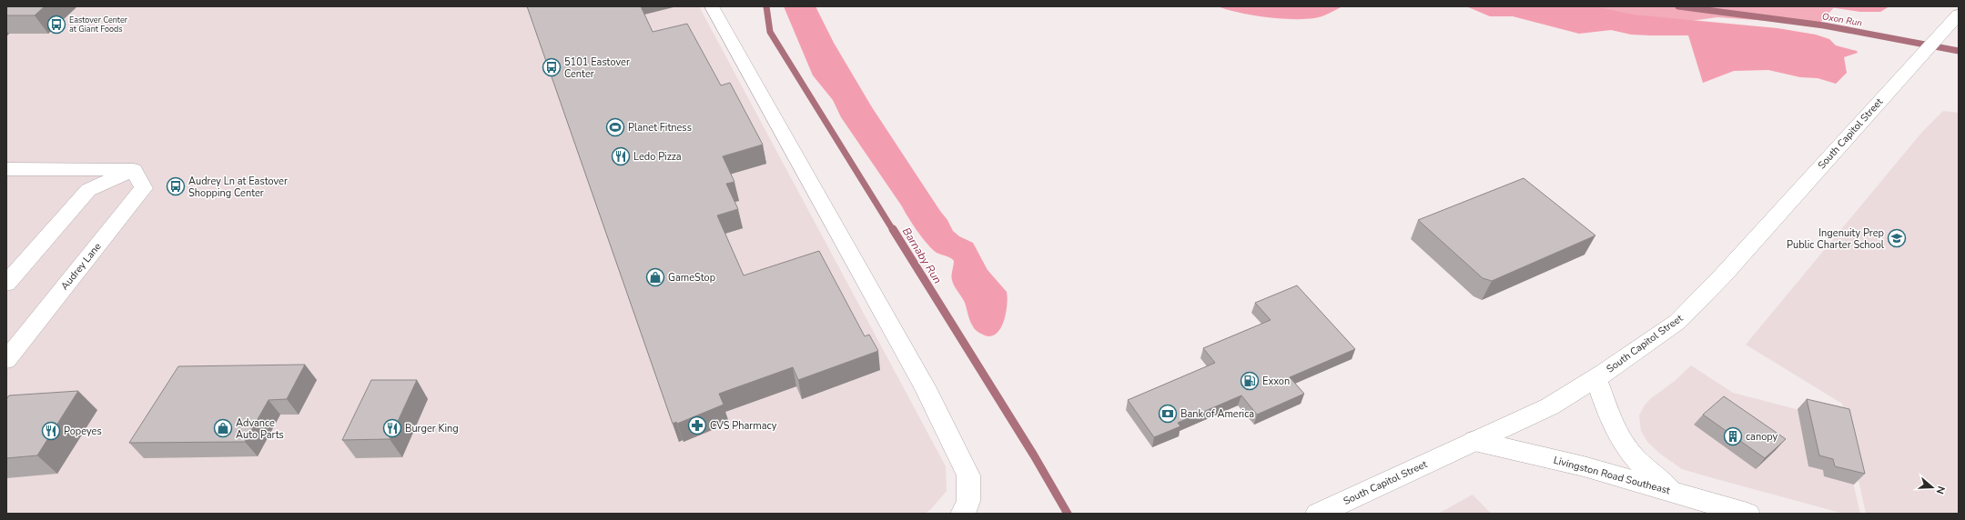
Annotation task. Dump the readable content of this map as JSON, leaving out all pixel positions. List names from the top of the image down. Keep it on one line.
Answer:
{"streets":{"street":["South Capitol Street","Audrey Lane","Livingston Road Southeast"]},"crossings":[["South Capitol Street","Livingston Road Southeast"]],"water":["Oxon Run","Barnaby Run"],"places":{"bus stop":["Eastover Center at Giant Foods","5101 Eastover Center","Audrey Ln at Eastover Shopping Center"],"sports":["Planet Fitness"],"restaurant":["Ledo Pizza","Burger King","Popeyes"],"school or university":["Ingenuity Prep Public Charter School"],"shop":["GameStop","Advance Auto Parts"],"fuel station":["Exxon"],"bank":["Bank of America"],"pharmacy":["CVS Pharmacy"],"building":["canopy"]},"north":"right"}
